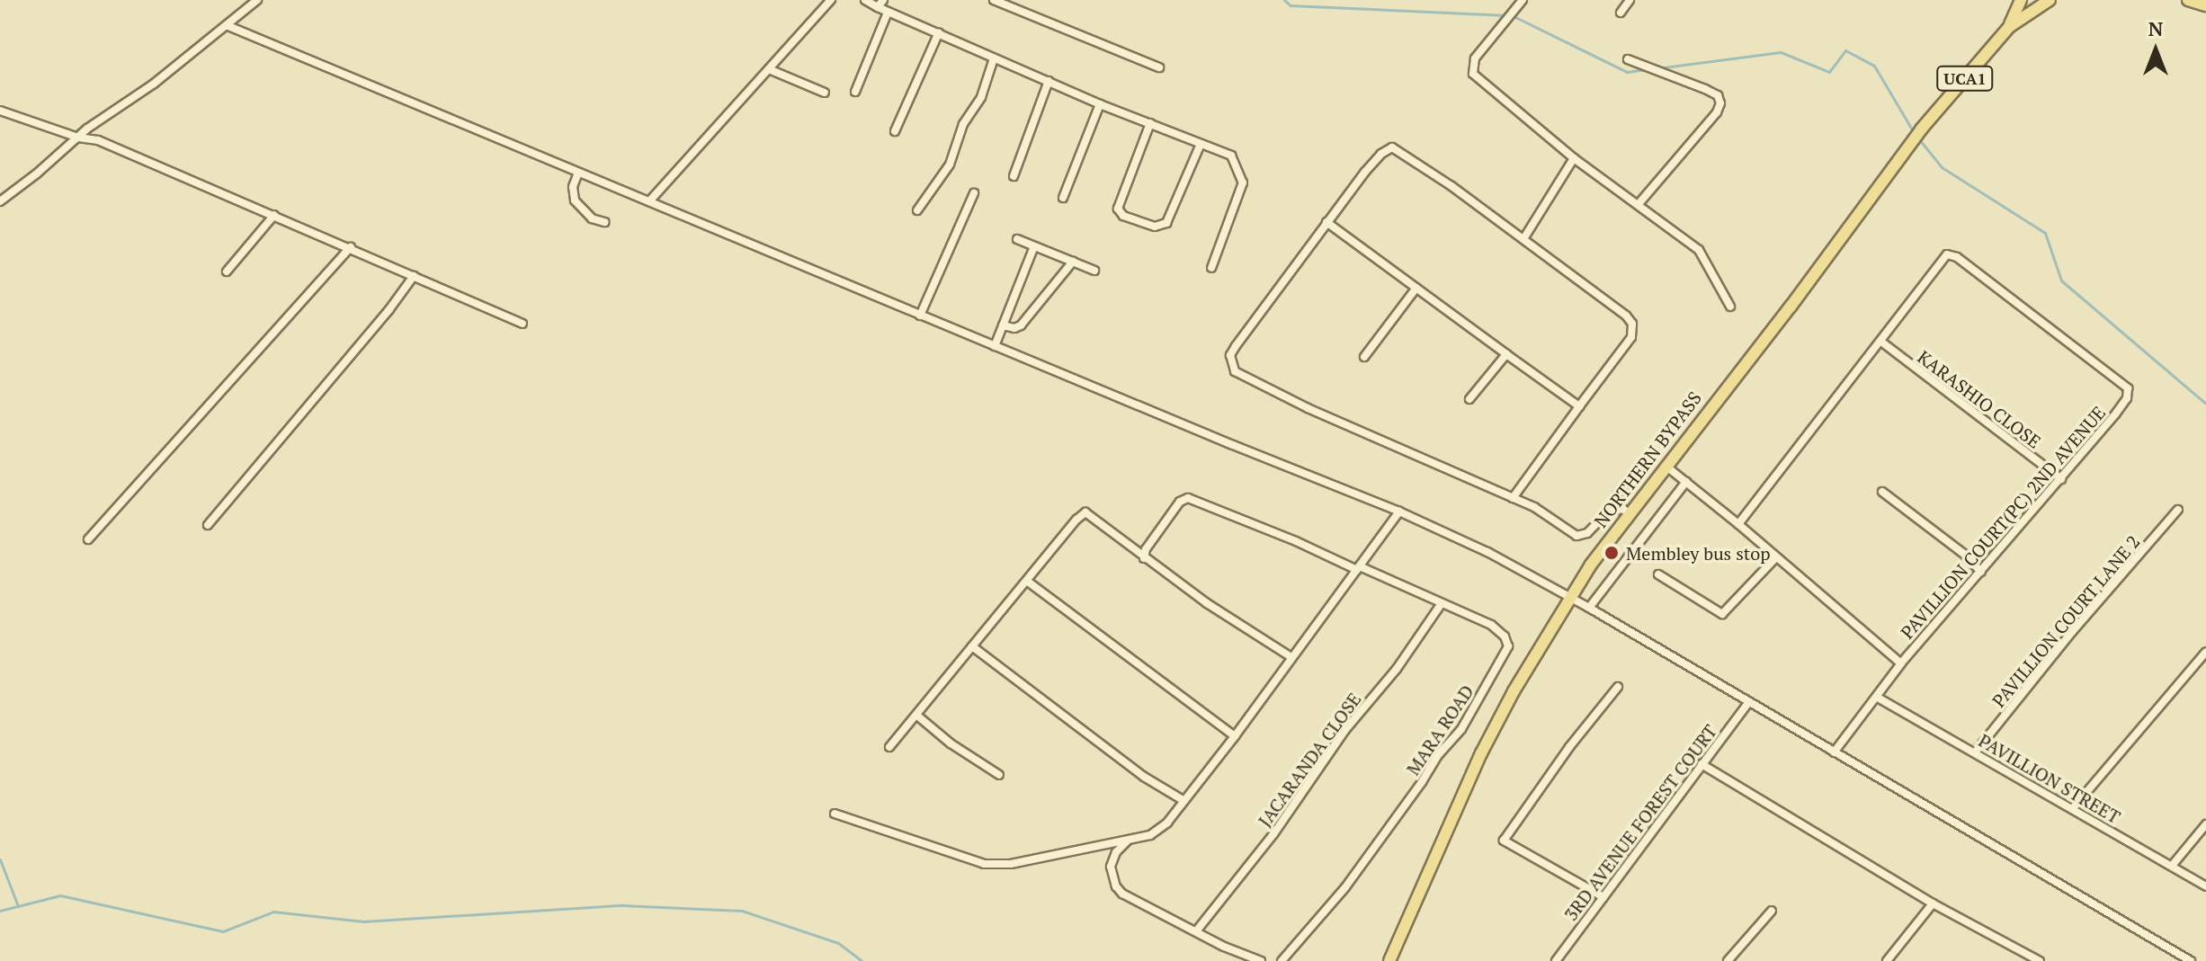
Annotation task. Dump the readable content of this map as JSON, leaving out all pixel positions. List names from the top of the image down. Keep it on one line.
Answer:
{"streets":{"main road":["UCA1","NORTHERN BYPASS"],"street":["KARASHIO CLOSE","PAVILLION COURT(PC) 2ND AVENUE","PAVILLION COURT LANE 2","MARA ROAD","JACARANDA CLOSE","PAVILLION STREET","3RD AVENUE FOREST COURT"]},"crossings":[["UCA1","NORTHERN BYPASS"],["KARASHIO CLOSE","PAVILLION COURT(PC) 2ND AVENUE"],["PAVILLION COURT(PC) 2ND AVENUE","PAVILLION STREET"],["PAVILLION COURT LANE 2","PAVILLION STREET"],["MARA ROAD","JACARANDA CLOSE"]],"places":["Membley bus stop"],"north":"top"}
